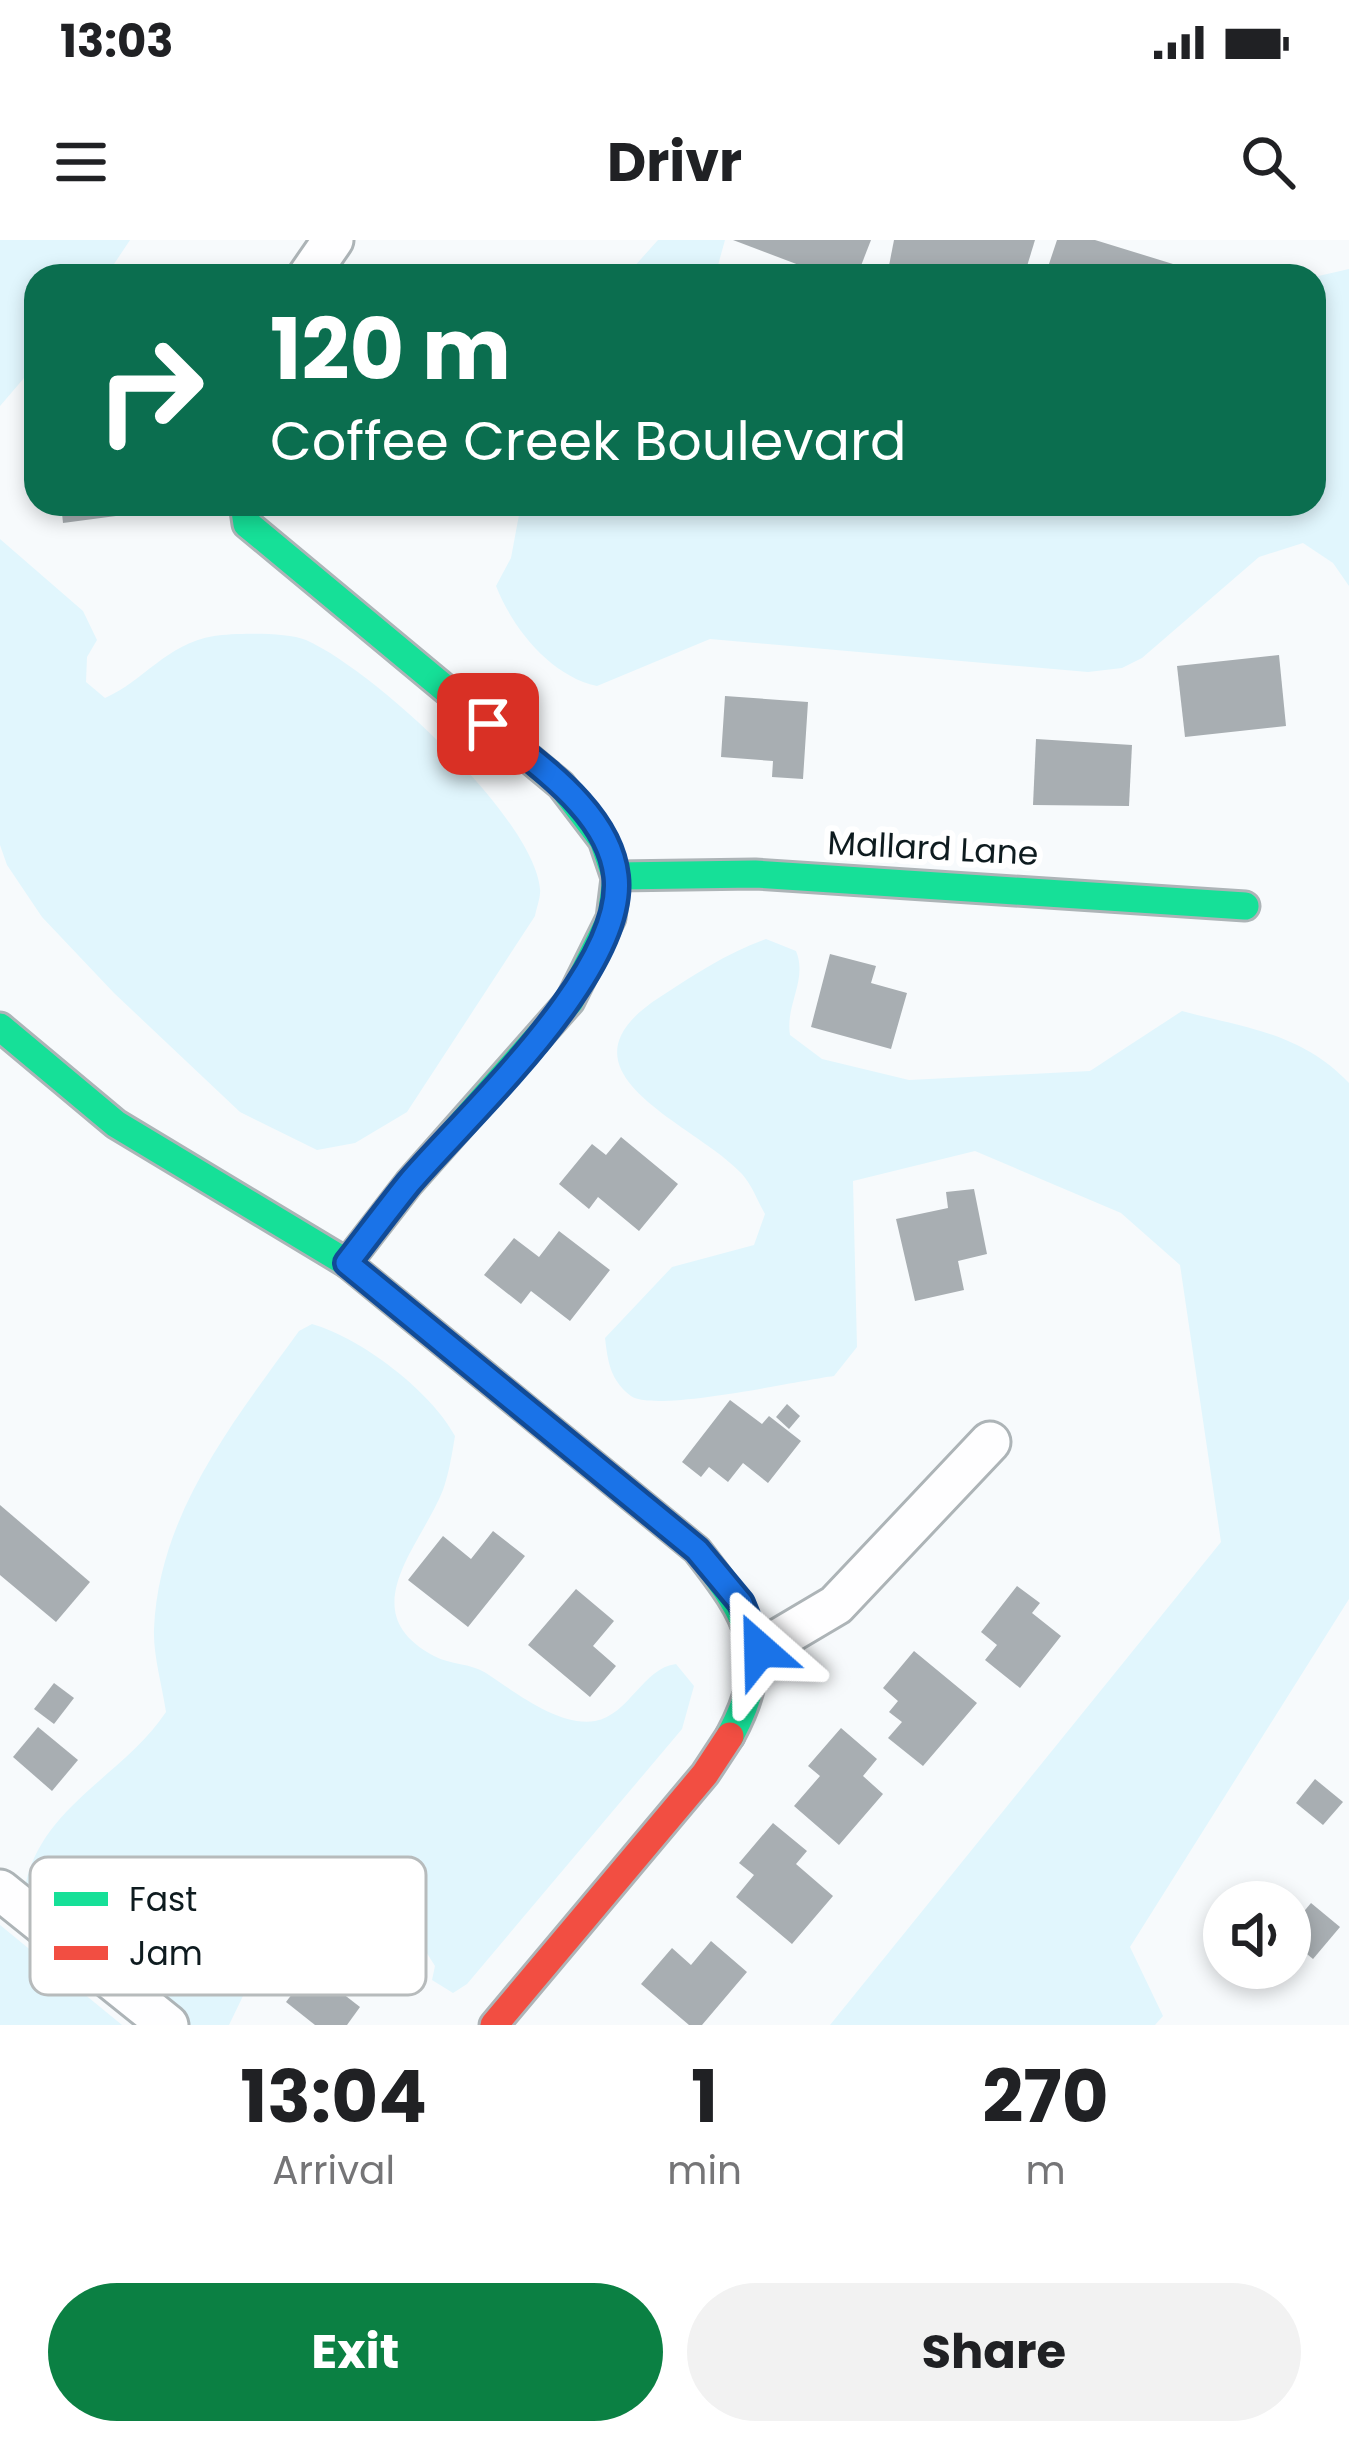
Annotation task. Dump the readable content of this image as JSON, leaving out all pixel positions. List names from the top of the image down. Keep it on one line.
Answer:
{"streets":{"street":["Mallard Lane"]},"legend":["Fast","Jam"],"page":{"status":"13:03","header":"Drivr","turn":["120 m","Coffee Creek Boulevard"],"eta":["13:04","Arrival","1","min","270","m"],"buttons":["Exit","Share"]}}
